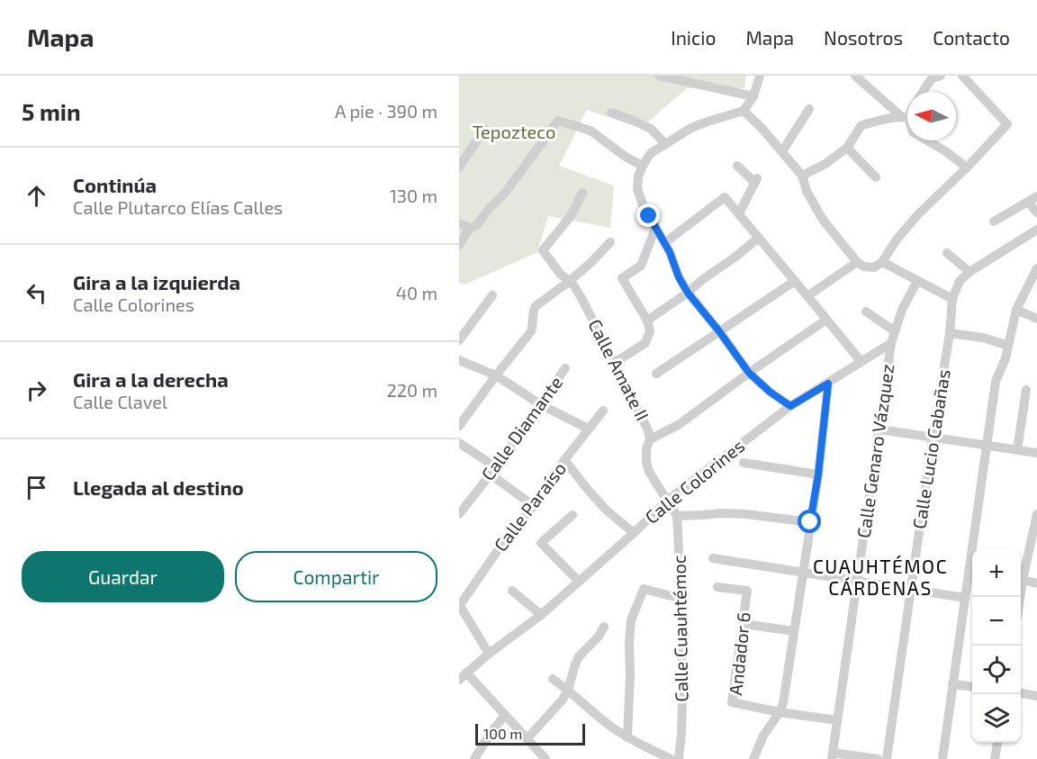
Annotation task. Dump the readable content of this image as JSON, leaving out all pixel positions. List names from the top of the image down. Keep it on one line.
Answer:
{"streets":{"street":["Calle Amate II","Calle Diamante","Calle Lucio Cabañas","Calle Genaro Vázquez","Calle Colorines","Calle Paraíso","Calle Cuauhtémoc","Andador 6"]},"crossings":[["Calle Amate II","Calle Colorines"],["Calle Amate II","Calle Cuauhtémoc"],["Calle Genaro Vázquez","Calle Colorines"],["Calle Colorines","Calle Cuauhtémoc"]],"districts":["CUAUHTÉMOC CÁRDENAS"],"parks":["Tepozteco"],"scale_bar":"100 m","north":"left","page":{"header":"Mapa","nav":["Inicio","Mapa","Nosotros","Contacto"],"heading":["5 min","A pie · 390 m"],"list":[["Continúa","Calle Plutarco Elías Calles","130 m"],["Gira a la izquierda","Calle Colorines","40 m"],["Gira a la derecha","Calle Clavel","220 m"],"Llegada al destino"],"buttons":["Guardar","Compartir"],"map_buttons":["+","−"],"scale":"100 m"}}
